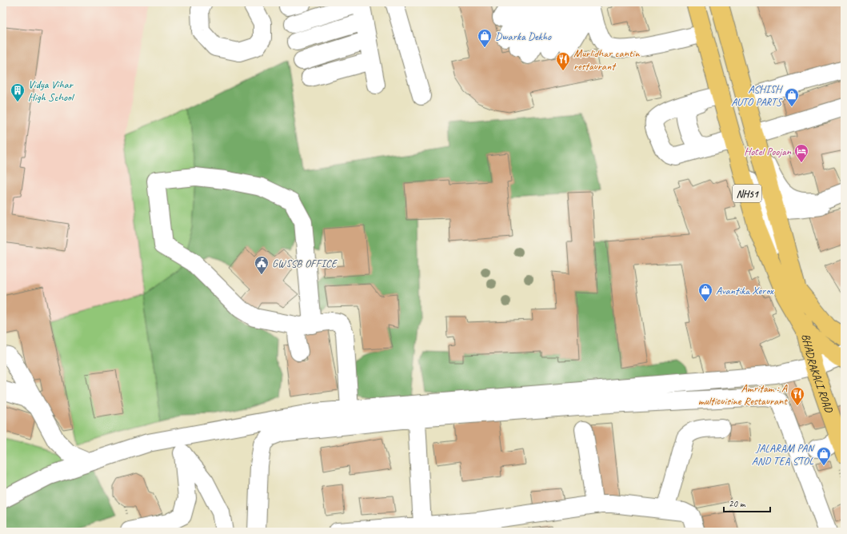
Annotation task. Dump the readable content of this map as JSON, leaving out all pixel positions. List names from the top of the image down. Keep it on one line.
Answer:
{"streets":{"main road":["NH51","BHADRAKALI ROAD"]},"crossings":[["NH51","BHADRAKALI ROAD"]],"places":{"shop":["Dwarka Dekho","ASHISH AUTO PARTS","Avantika Xerox","JALARAM PAN AND TEA STOL"],"restaurant":["Murlidhar cantin restaurant","Amritam : A multicuisine Restaurant"],"building":["Vidya Vihar High School"],"hotel":["Hotel Poojan"],"public building":["GWSSB OFFICE"]},"scale_bar":"20 m"}
